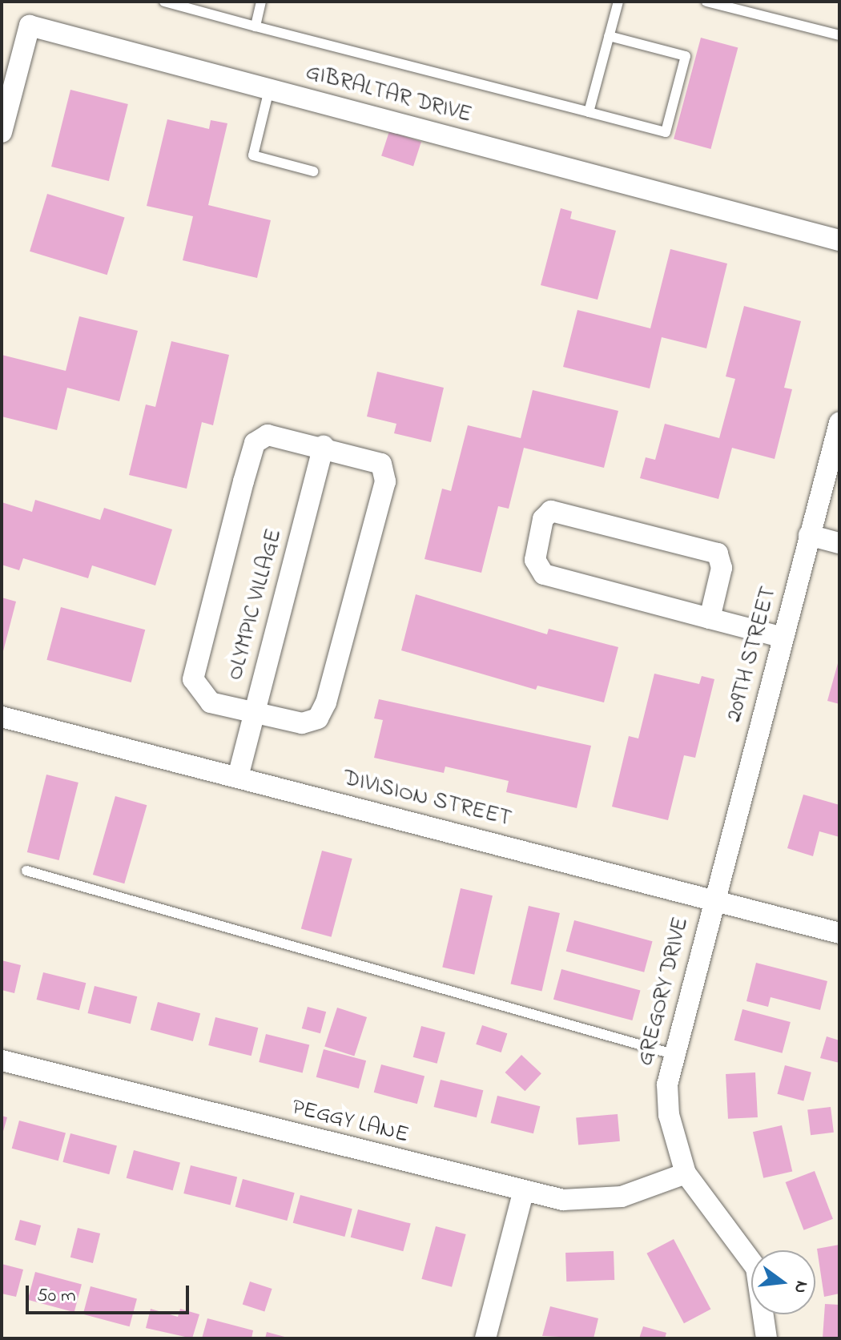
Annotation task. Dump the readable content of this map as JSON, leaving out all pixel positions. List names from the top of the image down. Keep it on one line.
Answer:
{"streets":{"street":["GIBRALTAR DRIVE","OLYMPIC VILLAGE","209TH STREET","DIVISION STREET","GREGORY DRIVE","PEGGY LANE"]},"crossings":[["OLYMPIC VILLAGE","DIVISION STREET"],["209TH STREET","DIVISION STREET"],["209TH STREET","GREGORY DRIVE"],["DIVISION STREET","GREGORY DRIVE"],["GREGORY DRIVE","PEGGY LANE"]],"scale_bar":"50 m","north":"right"}
